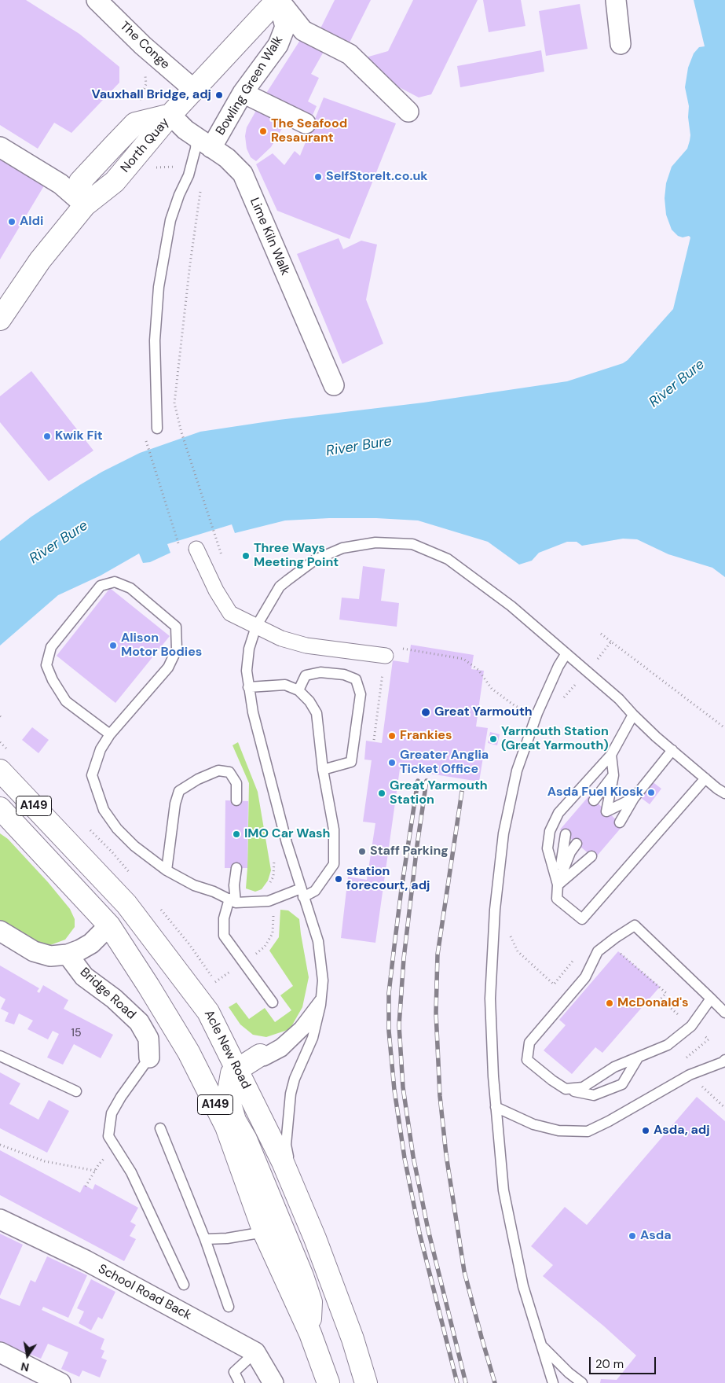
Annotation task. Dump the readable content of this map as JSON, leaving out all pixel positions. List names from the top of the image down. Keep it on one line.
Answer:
{"streets":{"main road":["North Quay","A149","Acle New Road"],"street":["The Conge","Bowling Green Walk","Lime Kiln Walk","Bridge Road","School Road Back"]},"crossings":[["The Conge","North Quay"],["Bowling Green Walk","North Quay"],["Bowling Green Walk","Lime Kiln Walk"],["North Quay","Lime Kiln Walk"],["A149","Bridge Road"],["A149","Acle New Road"]],"water":["River Bure"],"places":["Vauxhall Bridge, adj","The Seafood Resaurant","SelfStoreIt.co.uk","Aldi","Kwik Fit","Three Ways Meeting Point","Alison Motor Bodies","Great Yarmouth","Frankies","Yarmouth Station (Great Yarmouth)","Greater Anglia Ticket Office","Asda Fuel Kiosk","Great Yarmouth Station","IMO Car Wash","Staff Parking","station forecourt, adj","McDonald's","Asda, adj","Asda"],"house_numbers":["15"],"scale_bar":"20 m","north":"bottom"}
